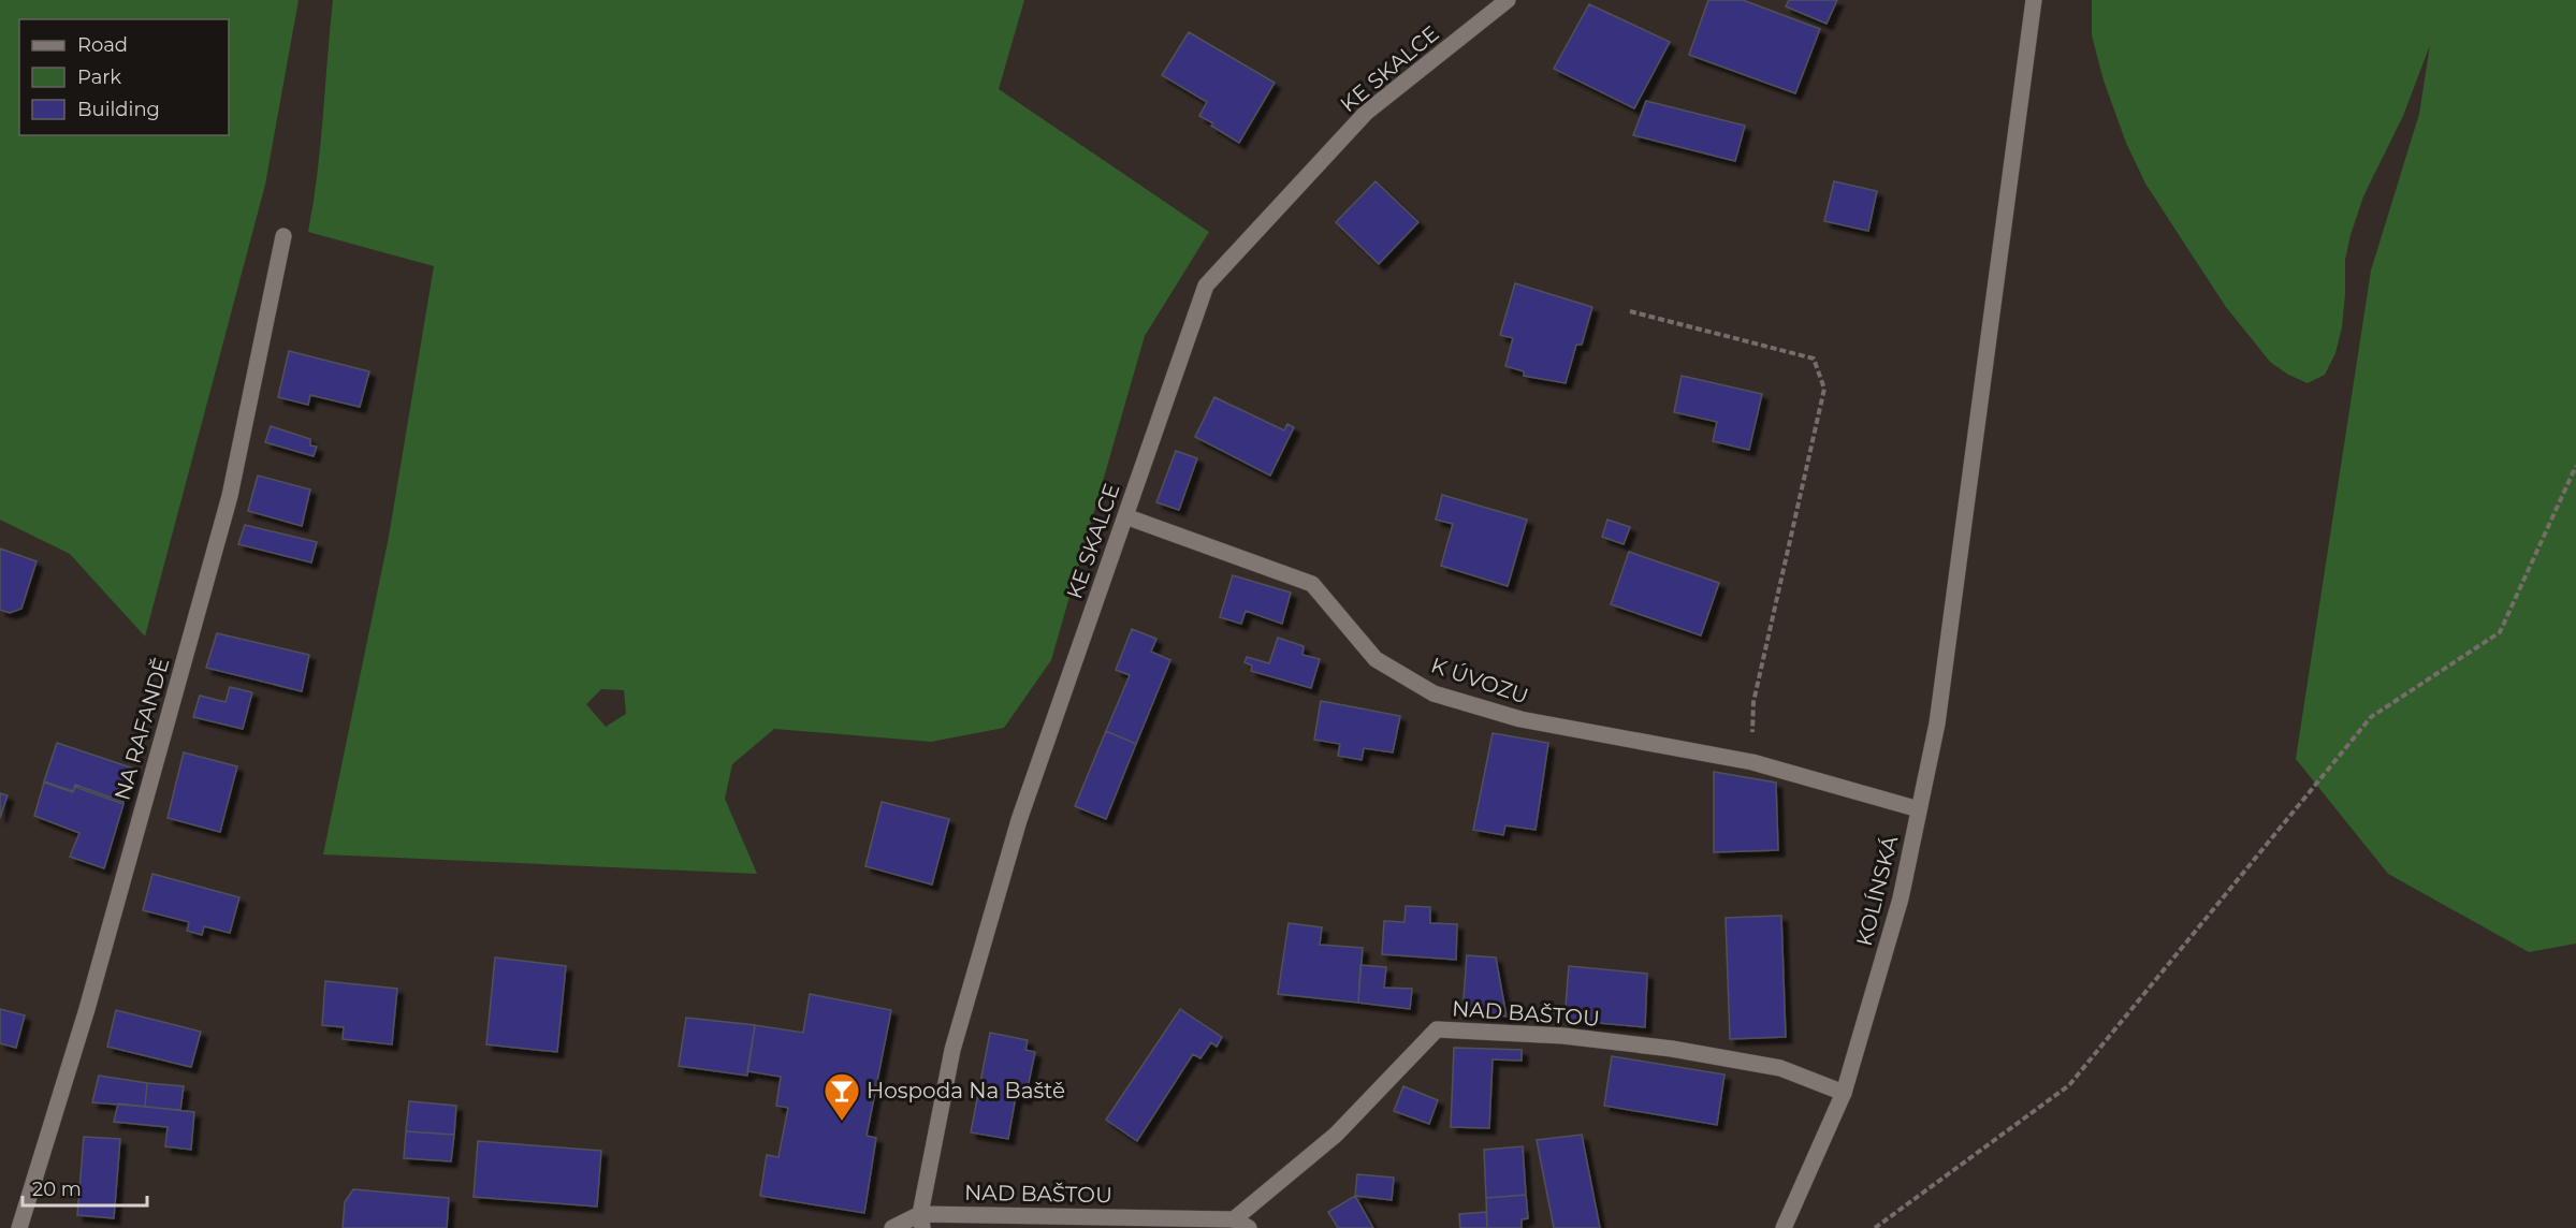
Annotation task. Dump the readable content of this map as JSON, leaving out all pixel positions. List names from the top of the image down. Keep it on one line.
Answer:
{"streets":{"street":["KE SKALCE","K ÚVOZU","NA RAFANDĚ","KOLÍNSKÁ","NAD BAŠTOU"]},"crossings":[["KE SKALCE","K ÚVOZU"],["KE SKALCE","NAD BAŠTOU"],["K ÚVOZU","KOLÍNSKÁ"],["KOLÍNSKÁ","NAD BAŠTOU"]],"places":{"bar":["Hospoda Na Baště"]},"legend":["Road","Park","Building"],"scale_bar":"20 m"}
